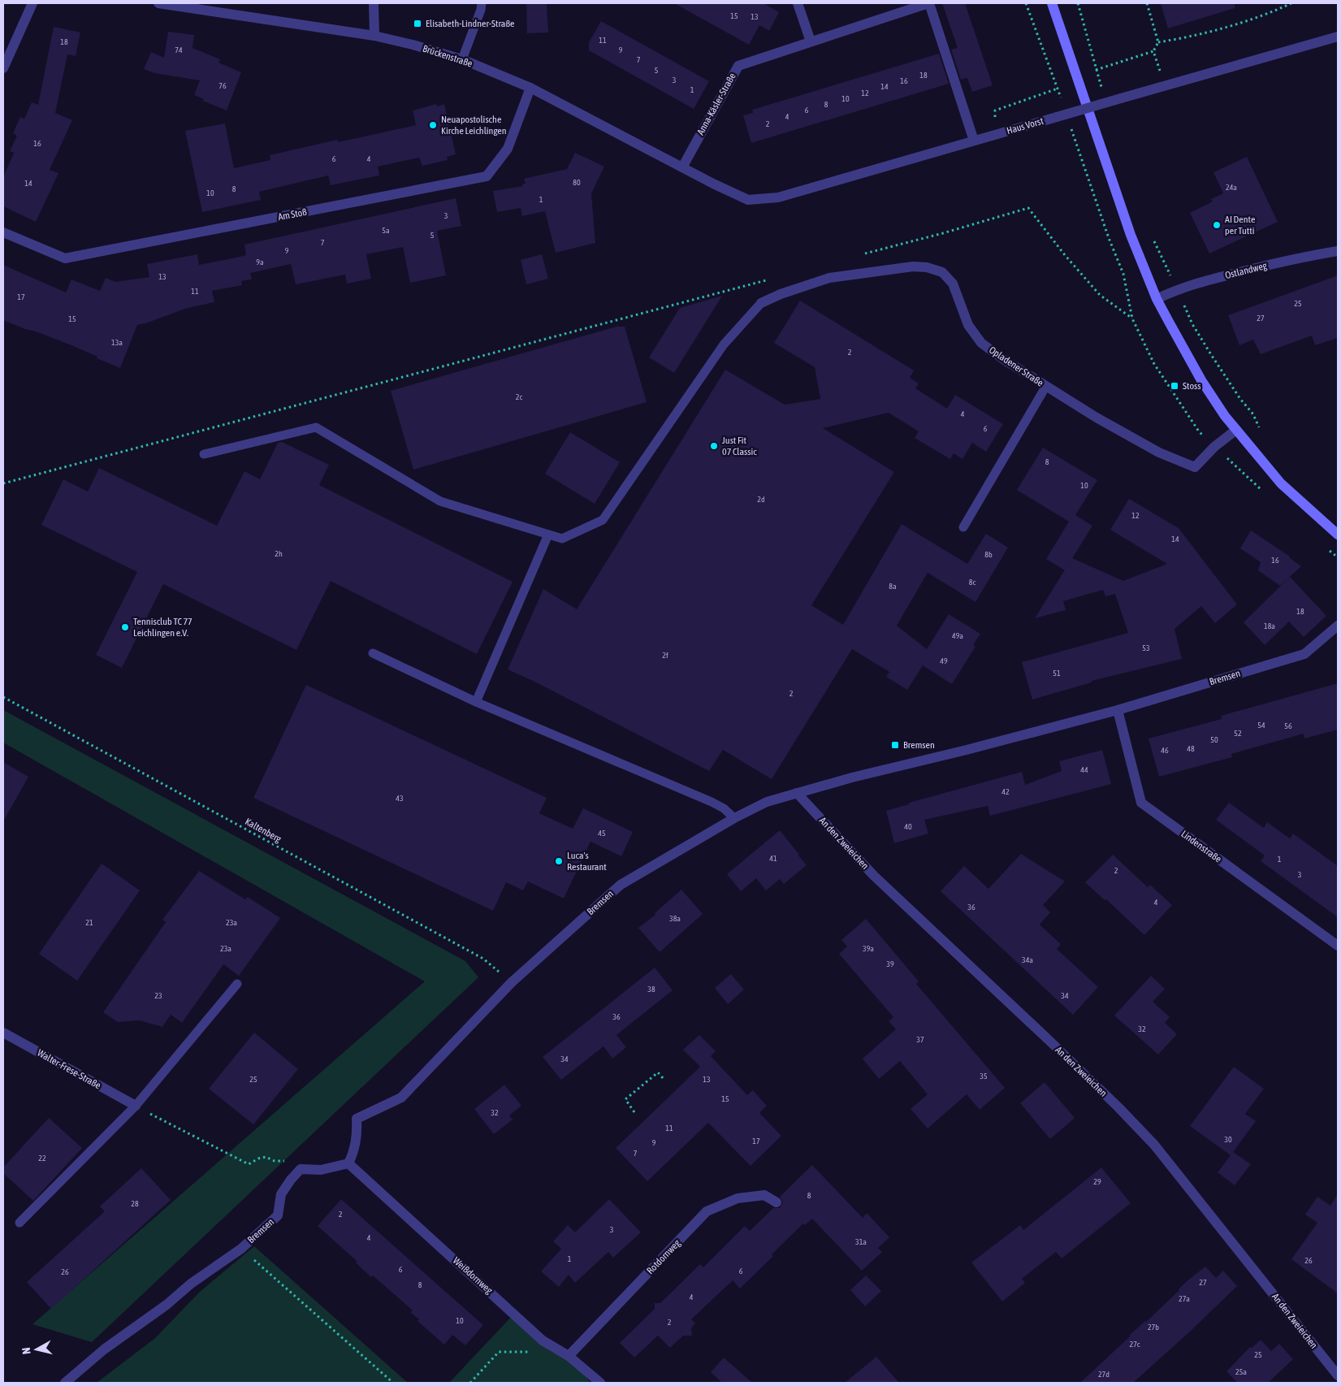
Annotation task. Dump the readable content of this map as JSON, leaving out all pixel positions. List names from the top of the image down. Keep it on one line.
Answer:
{"streets":{"street":["Brückenstraße","Anna-Käsler-Straße","Haus Vorst","Am Stoß","Ostlandweg","Opladener Straße","Bremsen","An den Zweieichen","Lindenstraße","Walter-Frese-Straße","Rotdornweg","Weißdornweg"],"path":["Kaltenberg"]},"crossings":[["Brückenstraße","Anna-Käsler-Straße"],["Brückenstraße","Haus Vorst"],["Brückenstraße","Am Stoß"],["Anna-Käsler-Straße","Haus Vorst"],["Bremsen","Kaltenberg"],["Bremsen","An den Zweieichen"],["Bremsen","Lindenstraße"],["Bremsen","Weißdornweg"],["Rotdornweg","Weißdornweg"]],"places":{"transit":["Elisabeth-Lindner-Straße","Stoss","Bremsen"],"other":["Neuapostolische Kirche Leichlingen","AI Dente per Tutti","Just Fit 07 Classic","Tennisclub TC 77 Leichlingen e.V.","Luca's Restaurant"]},"house_numbers":["15","13","11","18","74","9","7","5","18","3","16","76","14","1","12","10","8","6","4","2","16","6","4","80","14","24a","8","10","1","3","5a","5","7","9","9a","13","11","17","25","27","15","13a","2","2c","4","6","8","10","2d","12","14","2h","8b","16","8c","8a","18","18a","49a","53","2f","49","51","2","54","56","52","50","48","46","44","42","43","40","45","41","1","2","3","4","36","38a","21","23a","23a","39a","34a","39","38","23","34","36","32","37","34","35","25","13","15","32","11","30","17","9","7","22","29","8","28","2","3","4","31a","1","26","6","6","26","27","8","4","27a","10","2","27b","27c","25","25a","27d"],"north":"left"}
